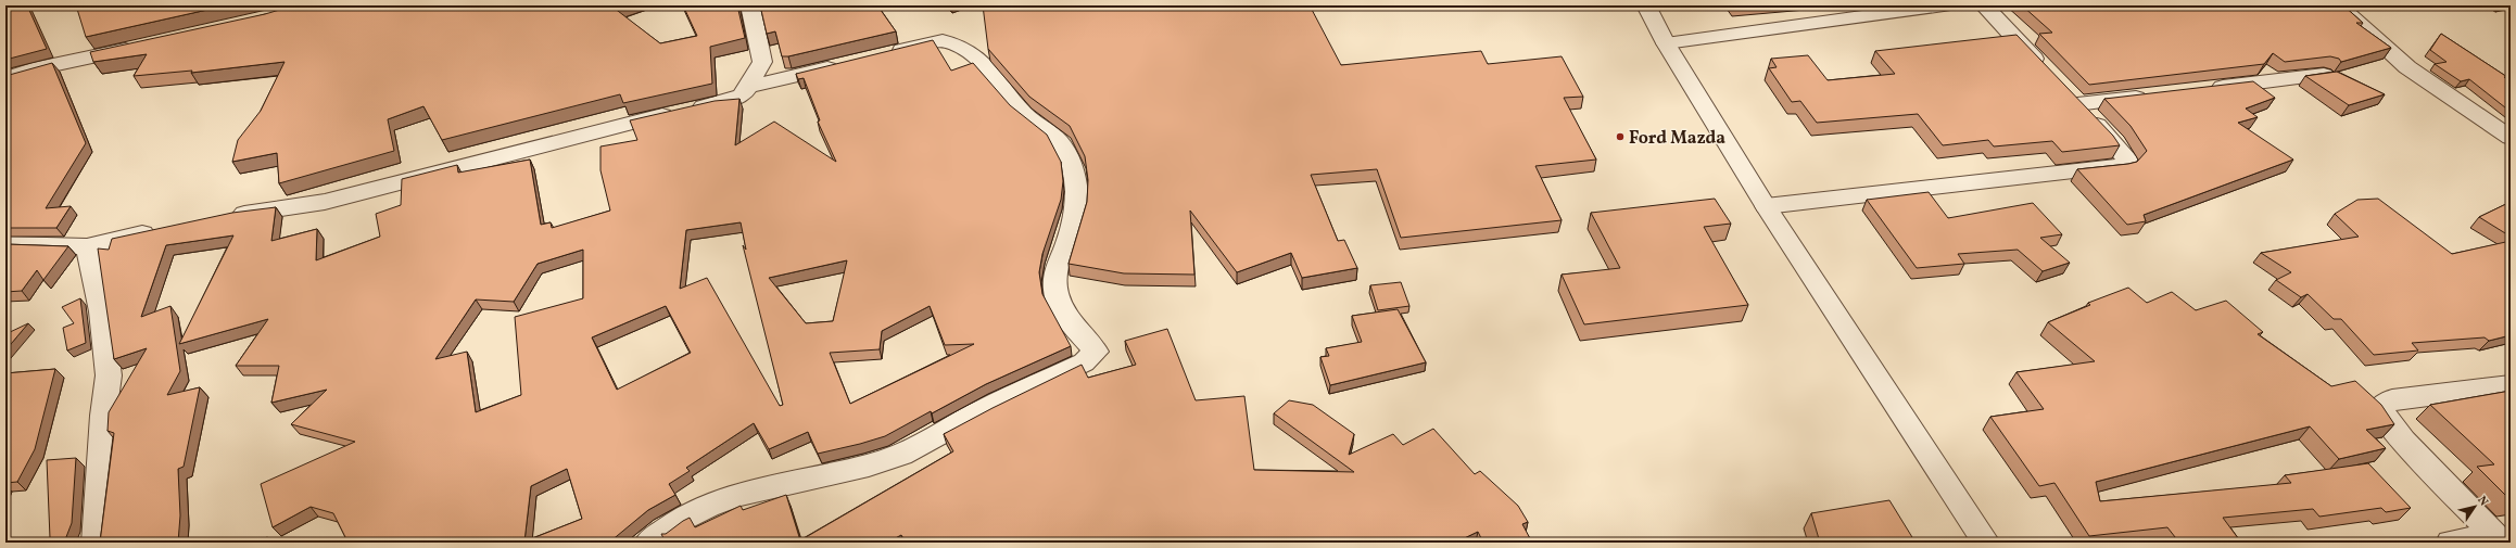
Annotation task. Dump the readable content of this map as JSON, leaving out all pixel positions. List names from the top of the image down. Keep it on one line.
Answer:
{"places":["Ford Mazda"],"north":"top right"}
